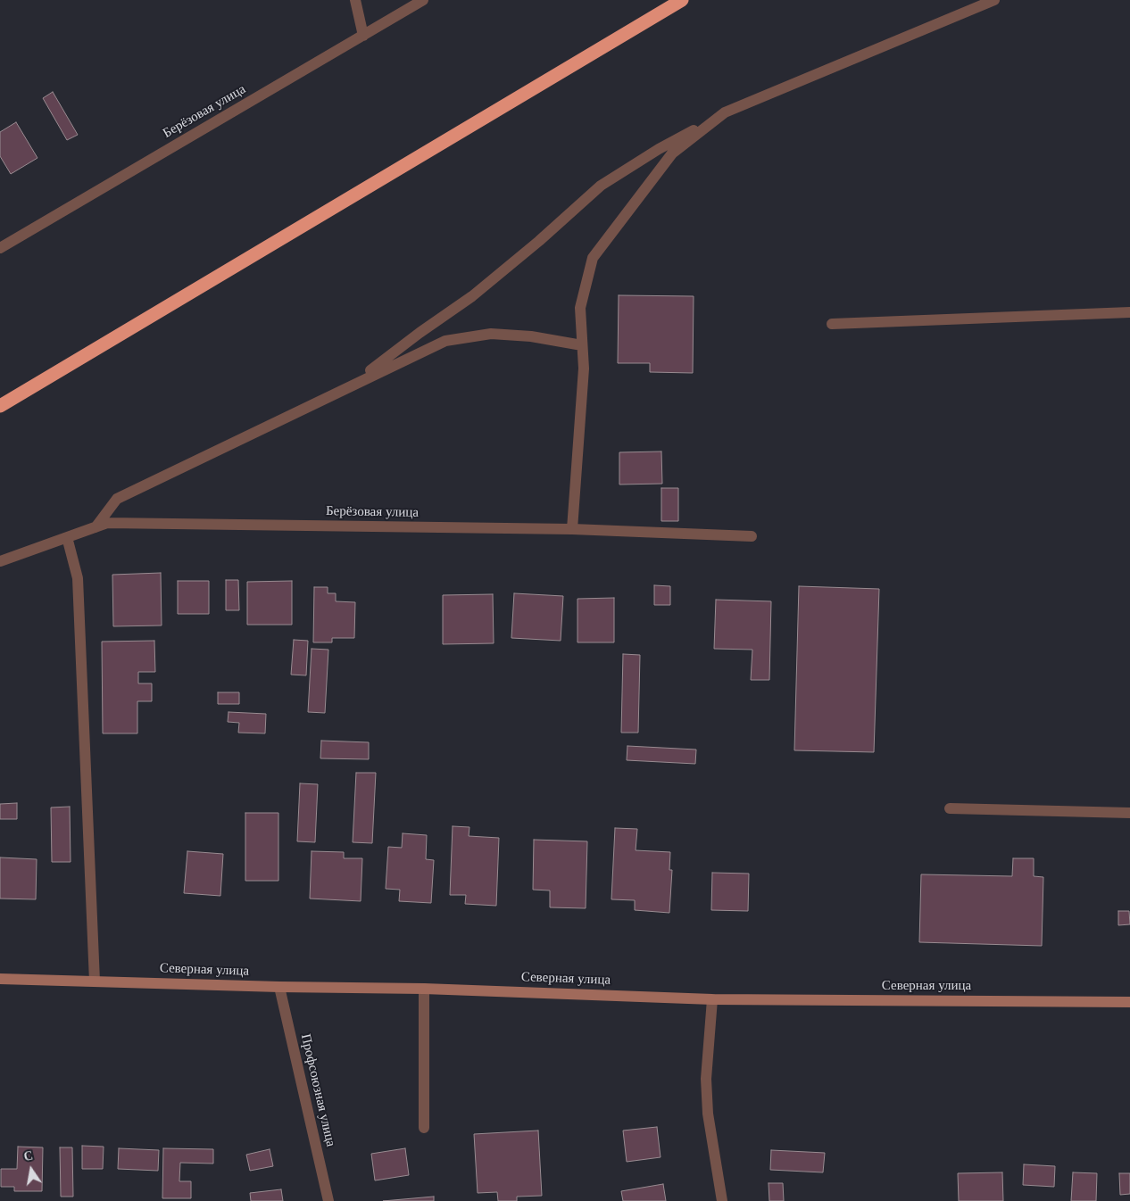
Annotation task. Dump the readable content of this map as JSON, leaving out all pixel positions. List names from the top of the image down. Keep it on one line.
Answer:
{"streets":{"street":["Берёзовая улица","Северная улица","Профсоюзная улица"]},"crossings":[["Северная улица","Профсоюзная улица"]],"north":"top"}
